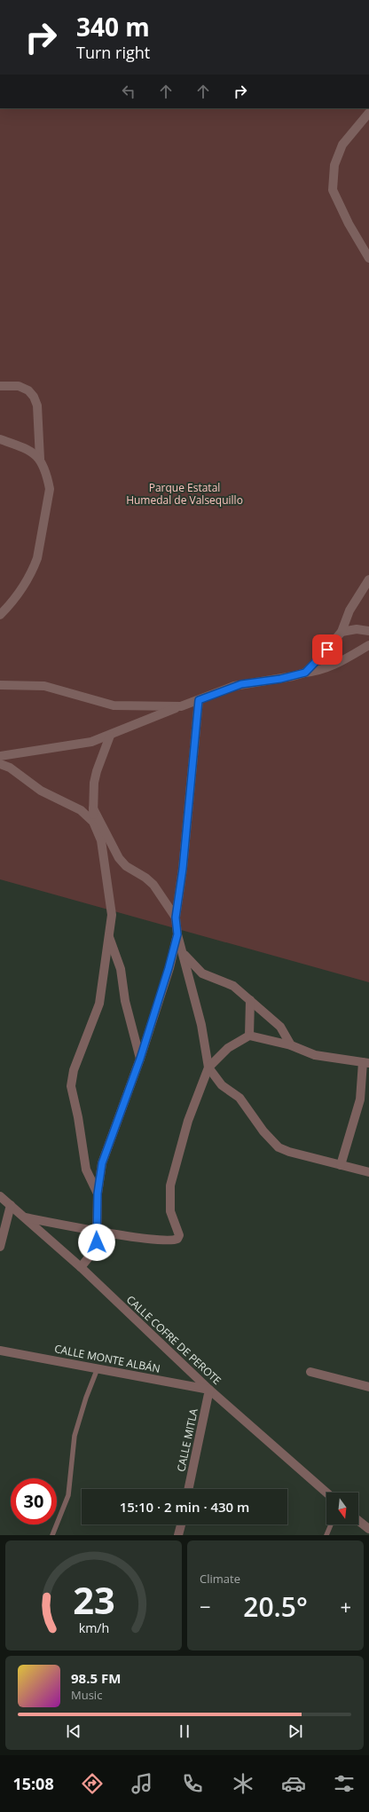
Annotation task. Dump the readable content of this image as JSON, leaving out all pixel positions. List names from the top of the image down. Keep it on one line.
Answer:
{"streets":{"street":["CALLE COFRE DE PEROTE","CALLE MONTE ALBÁN","CALLE MITLA"]},"crossings":[["CALLE COFRE DE PEROTE","CALLE MONTE ALBÁN"],["CALLE COFRE DE PEROTE","CALLE MITLA"],["CALLE MONTE ALBÁN","CALLE MITLA"]],"parks":["Parque Estatal Humedal de Valsequillo"],"north":"bottom","page":{"turn":["340 m","Turn right"],"limit":"30","trip":"15:10 · 2 min · 430 m","tile":"Climate","heat":["−","20.5°","+"],"song":["98.5 FM","Music"],"tabs":"15:08","gauge":["23","km/h"]}}
